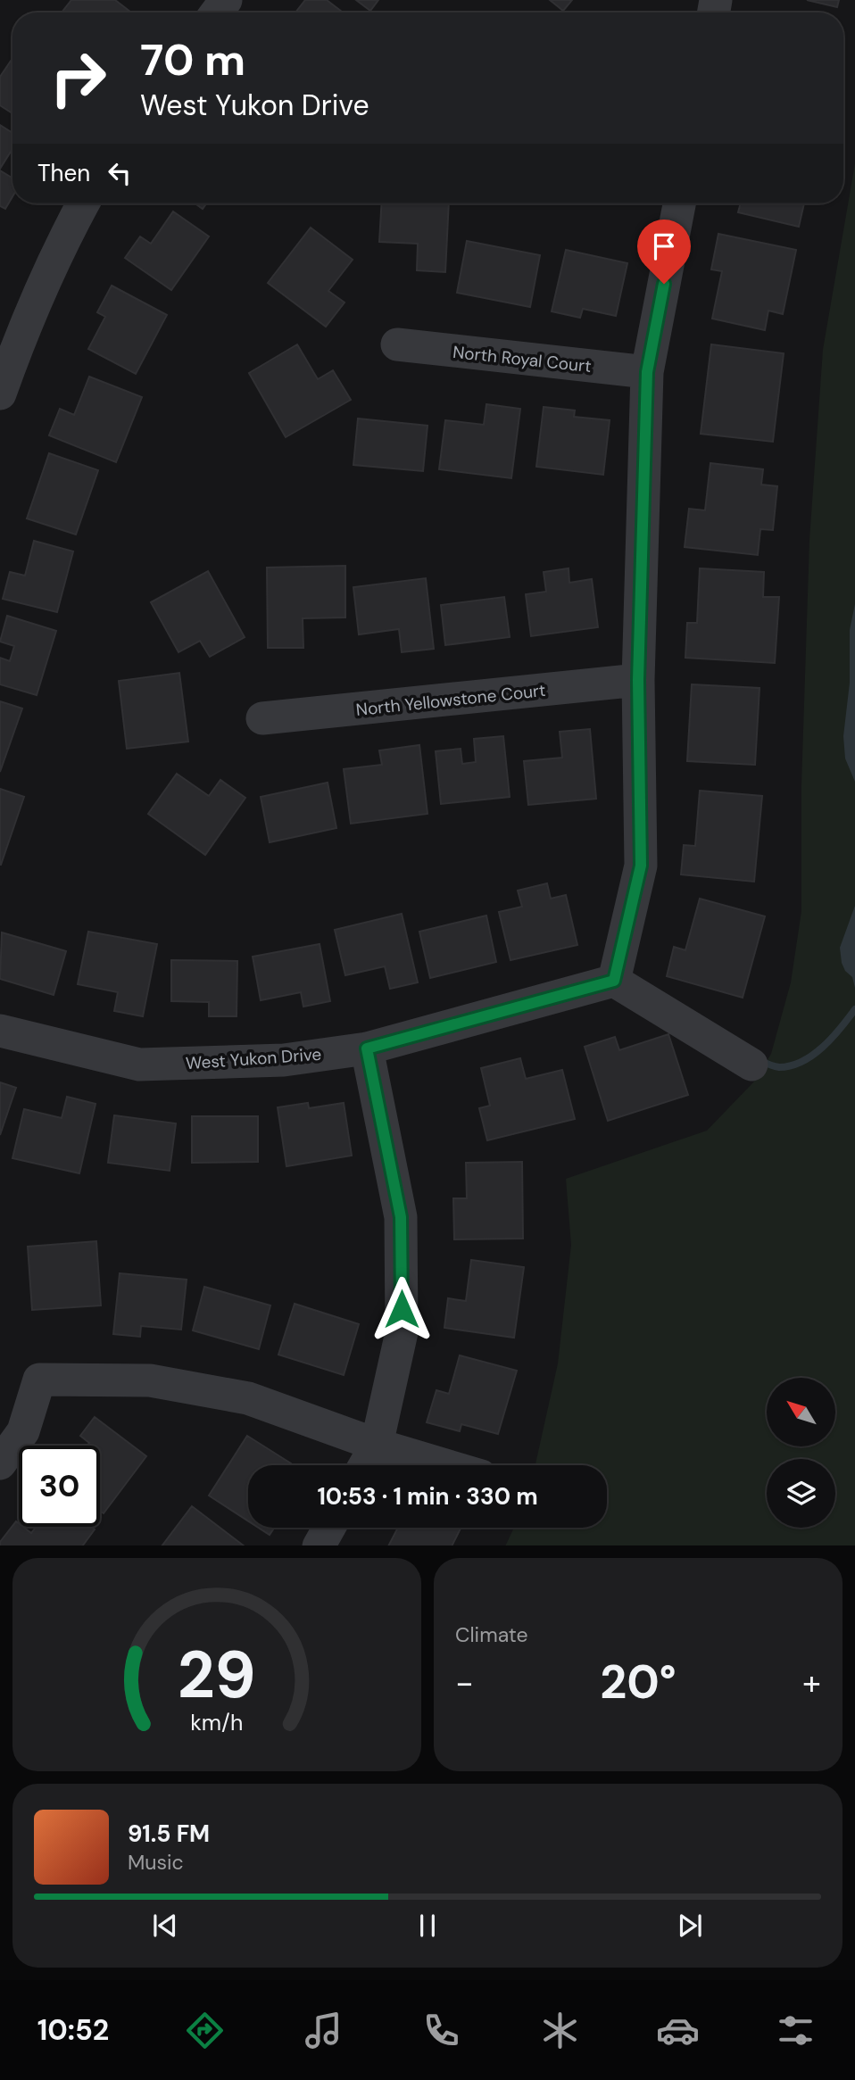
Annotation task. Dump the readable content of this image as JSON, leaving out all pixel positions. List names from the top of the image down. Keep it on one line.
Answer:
{"streets":{"street":["North Royal Court","North Yellowstone Court","West Yukon Drive"]},"north":"top left","page":{"turn":["70 m","West Yukon Drive"],"then":"Then","limit":"30","trip":"10:53 · 1 min · 330 m","tile":"Climate","heat":["−","20°","+"],"song":["91.5 FM","Music"],"tabs":"10:52","gauge":["29","km/h"]}}
